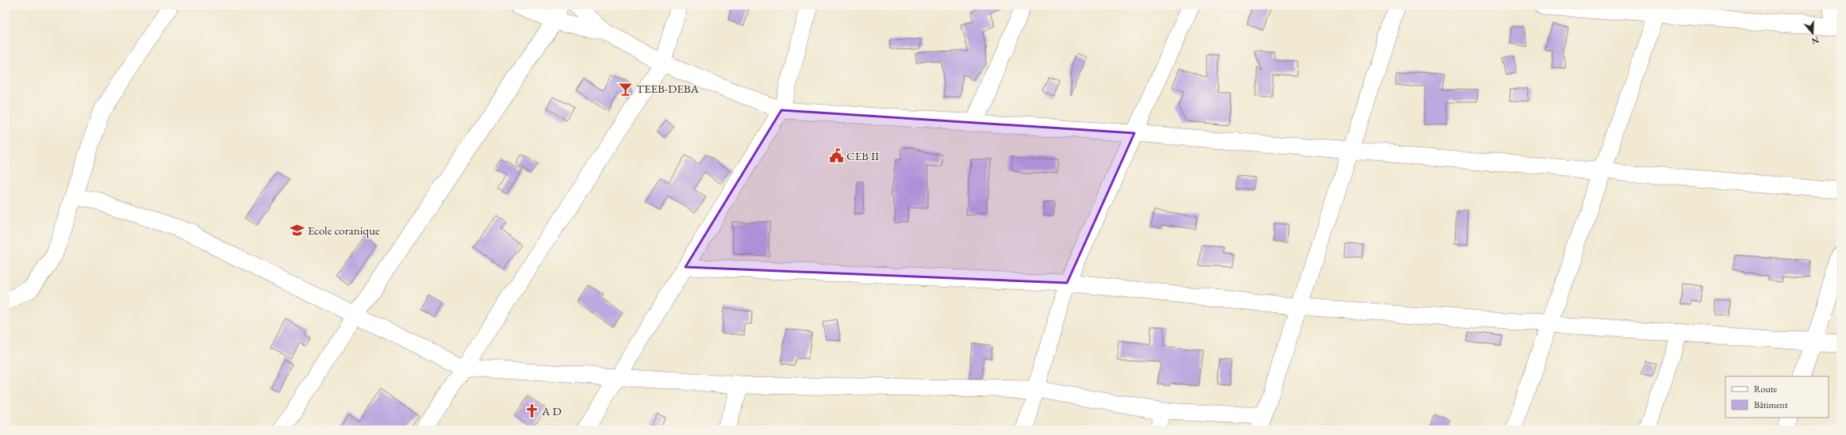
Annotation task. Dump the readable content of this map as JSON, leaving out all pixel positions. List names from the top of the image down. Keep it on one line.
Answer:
{"places":{"bar":["TEEB-DEBA"],"public building":["CEB II"],"school or university":["Ecole coranique"],"church":["A D"]},"legend":["Route","Bâtiment"],"north":"bottom"}
